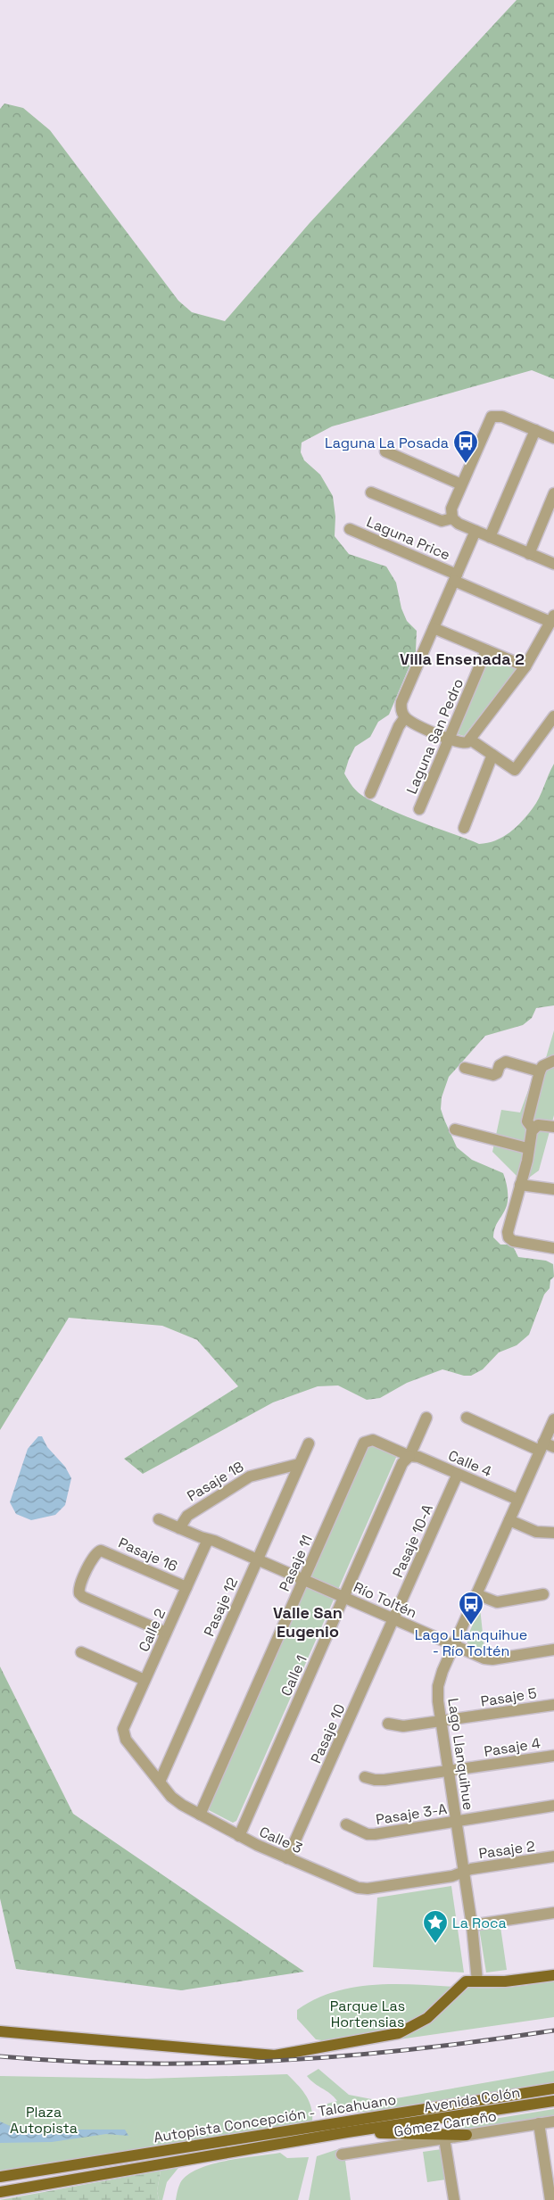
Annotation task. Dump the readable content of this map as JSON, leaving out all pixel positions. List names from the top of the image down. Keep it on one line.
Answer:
{"streets":{"main road":["Avenida Colón","Autopista Concepción - Talcahuano"],"street":["Laguna Price","Laguna San Pedro","Calle 4","Pasaje 18","Pasaje 10-A","Pasaje 16","Pasaje 11","Río Toltén","Pasaje 12","Calle 2","Calle 1","Pasaje 5","Pasaje 10","Pasaje 4","Lago Llanquihue","Pasaje 3-A","Calle 3","Pasaje 2","Gómez Carreño"]},"crossings":[["Calle 4","Pasaje 10-A"],["Calle 4","Pasaje 11"],["Calle 4","Calle 1"],["Calle 4","Lago Llanquihue"],["Pasaje 18","Río Toltén"],["Pasaje 18","Pasaje 12"],["Pasaje 10-A","Río Toltén"],["Pasaje 10-A","Pasaje 10"],["Pasaje 16","Calle 2"],["Pasaje 11","Río Toltén"],["Pasaje 11","Calle 1"],["Pasaje 11","Calle 3"],["Río Toltén","Pasaje 12"],["Río Toltén","Calle 2"],["Río Toltén","Calle 1"],["Río Toltén","Pasaje 10"],["Río Toltén","Lago Llanquihue"],["Pasaje 12","Calle 3"],["Calle 2","Calle 3"],["Calle 1","Calle 3"],["Pasaje 5","Lago Llanquihue"],["Pasaje 10","Calle 3"],["Pasaje 4","Lago Llanquihue"],["Lago Llanquihue","Pasaje 3-A"],["Lago Llanquihue","Calle 3"],["Lago Llanquihue","Pasaje 2"],["Calle 3","Pasaje 2"],["Avenida Colón","Autopista Concepción - Talcahuano"]],"districts":["Villa Ensenada 2","Valle San Eugenio"],"parks":["Parque Las Hortensias","Plaza Autopista"],"places":{"bus stop":["Laguna La Posada","Lago Llanquihue - Río Toltén"],"place":["La Roca"]}}
